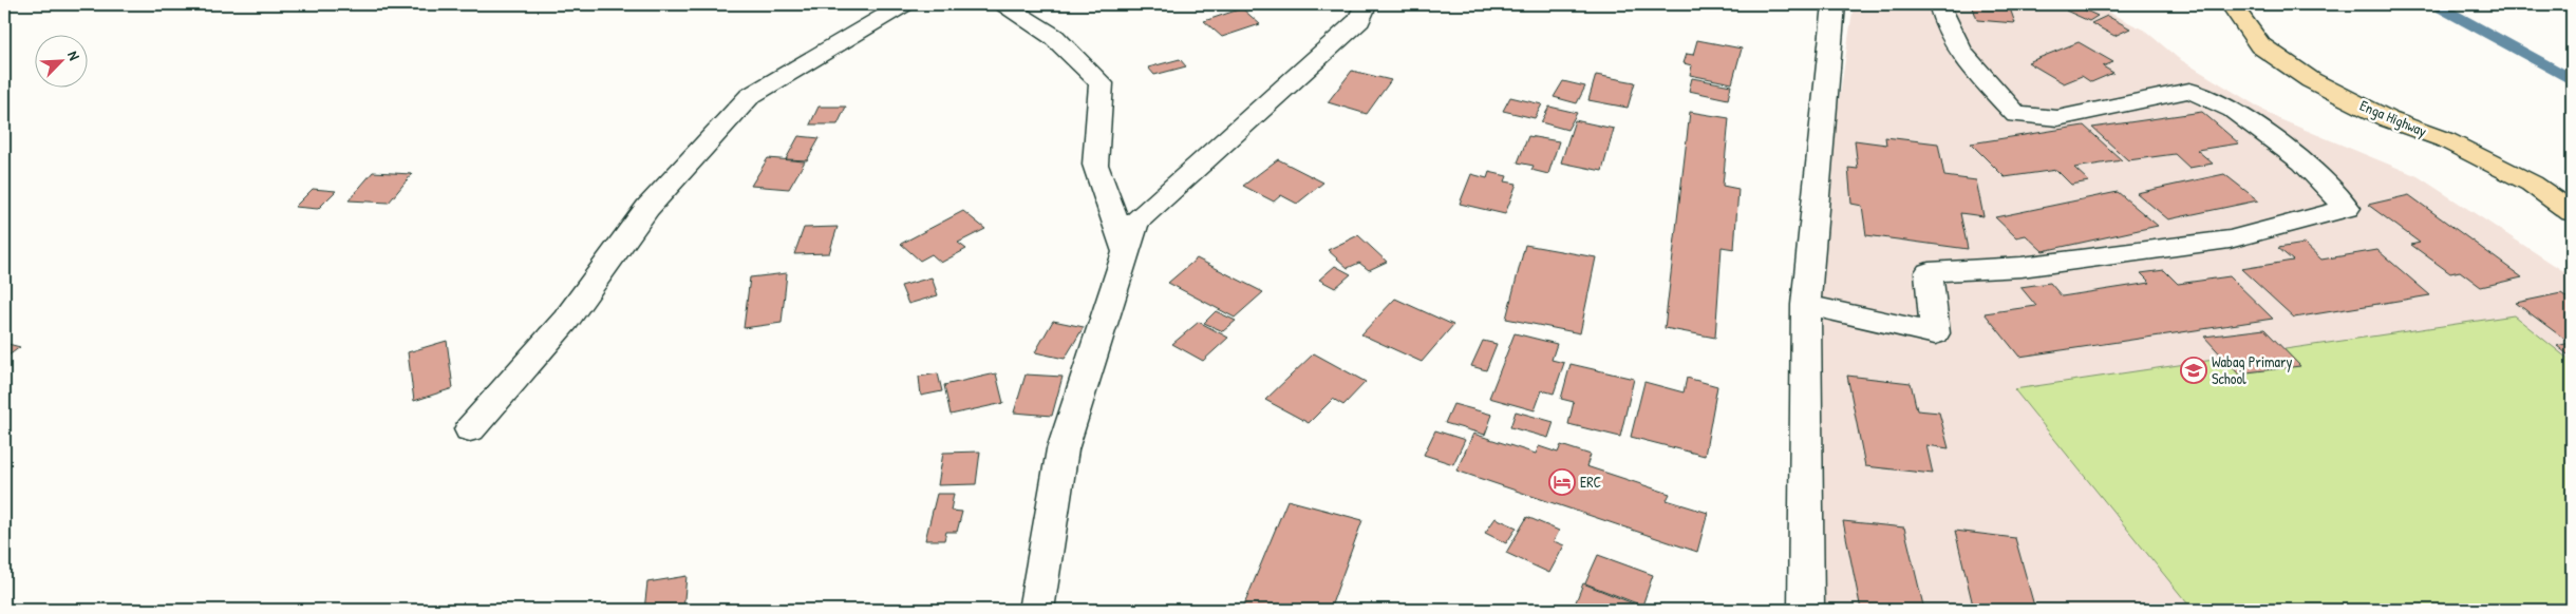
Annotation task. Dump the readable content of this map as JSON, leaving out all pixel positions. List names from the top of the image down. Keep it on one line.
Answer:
{"streets":{"main road":["Enga Highway"]},"places":{"school or university":["Wabag Primary School"],"hotel":["ERC"]},"north":"top right"}
